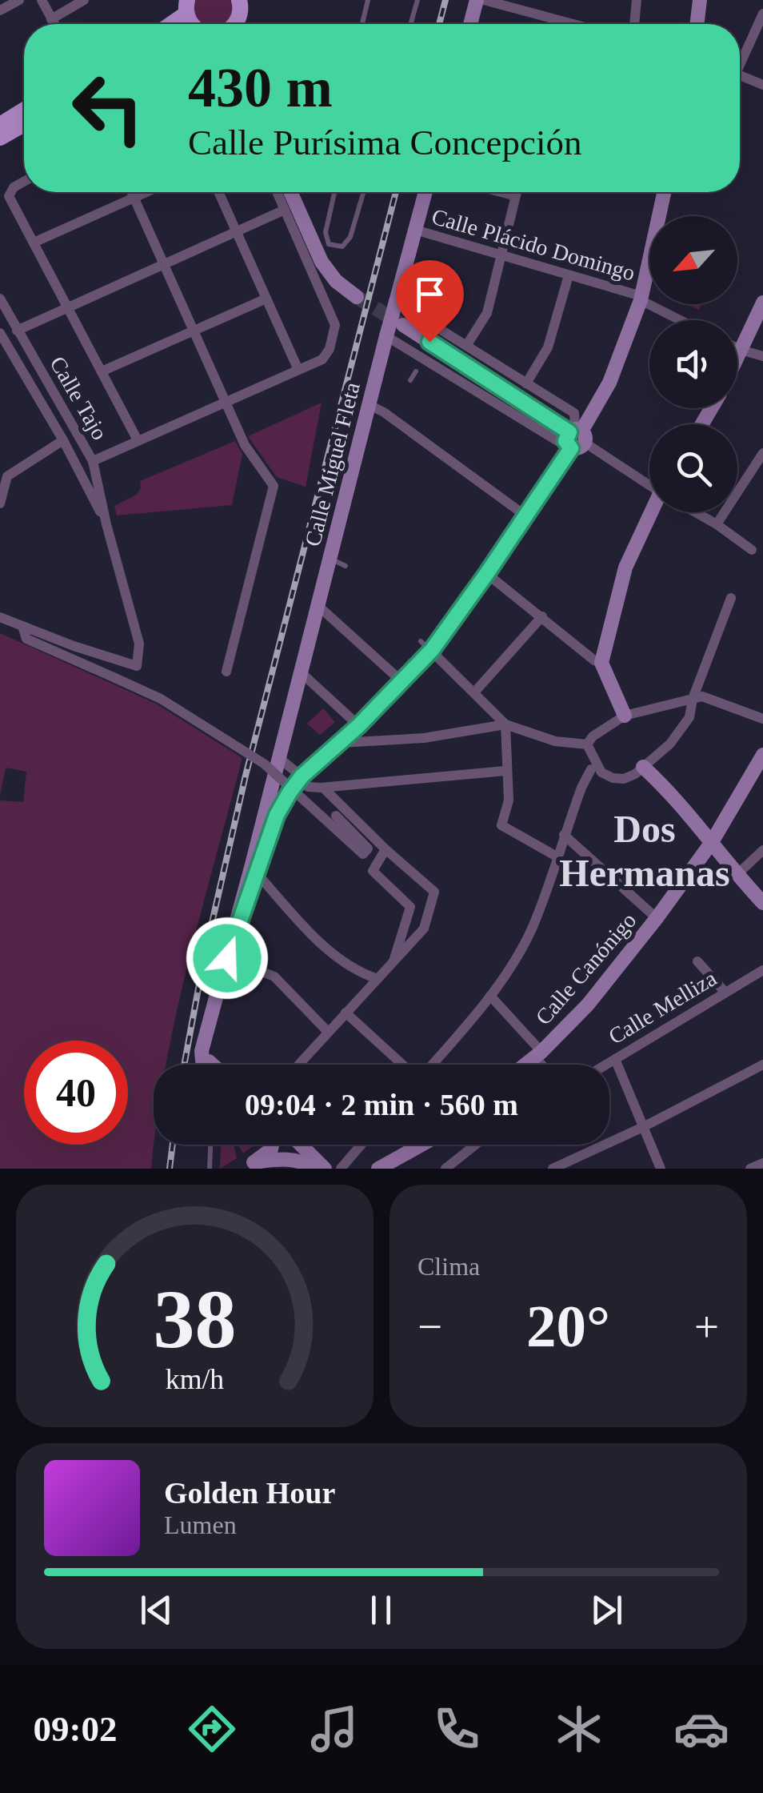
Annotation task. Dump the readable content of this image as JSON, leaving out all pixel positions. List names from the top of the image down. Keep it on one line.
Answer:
{"streets":{"street":["Calle Plácido Domingo","Calle Tajo","Calle Miguel Fleta","Calle Canónigo","Calle Melliza"]},"crossings":[["Calle Plácido Domingo","Calle Miguel Fleta"]],"districts":["Dos Hermanas"],"north":"bottom left","page":{"turn":["430 m","Calle Purísima Concepción"],"limit":"40","trip":"09:04 · 2 min · 560 m","tile":"Clima","heat":["−","20°","+"],"song":["Golden Hour","Lumen"],"tabs":"09:02","gauge":["38","km/h"]}}
